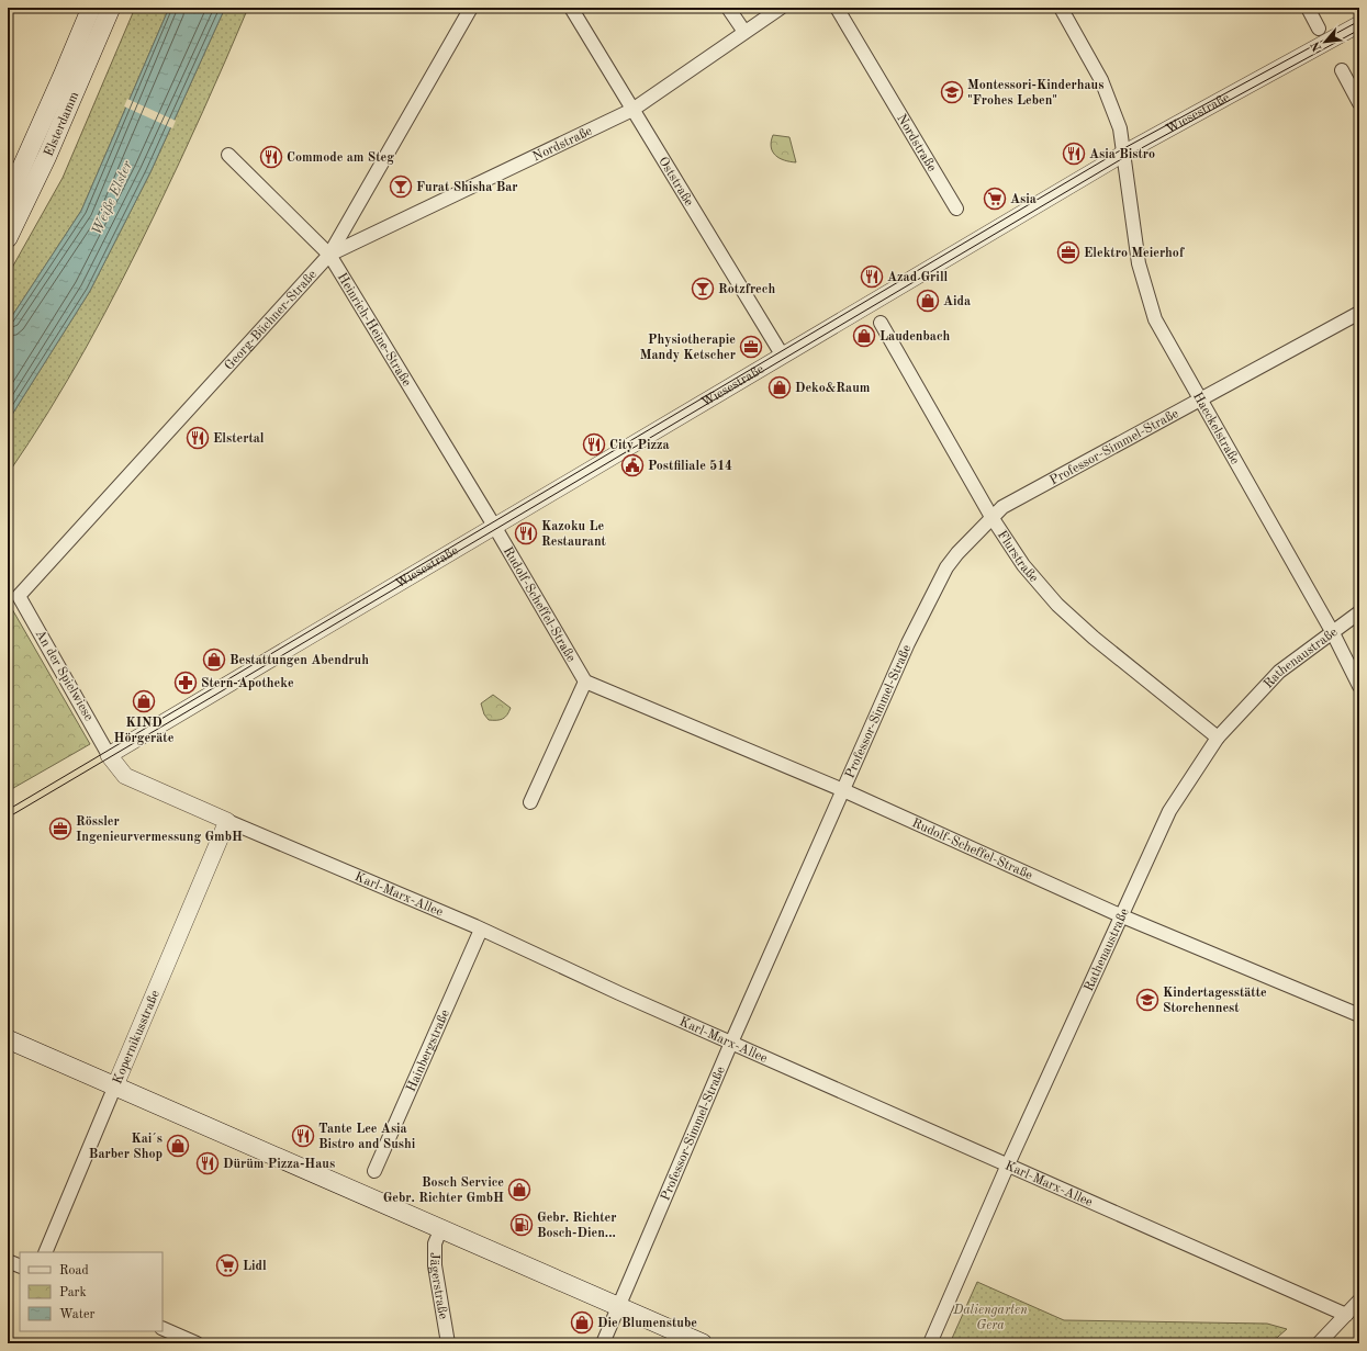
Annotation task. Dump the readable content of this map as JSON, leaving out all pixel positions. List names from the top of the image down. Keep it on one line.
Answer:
{"streets":{"main road":["Elsterdamm"],"street":["Wiesestraße","Nordstraße","Oststraße","Georg-Büchner-Straße","Heinrich-Heine-Straße","Haeckelstraße","Professor-Simmel-Straße","Flurstraße","Rudolf-Scheffel-Straße","Rathenaustraße","An der Spielwiese","Karl-Marx-Allee","Kopernikusstraße","Hainbergstraße","Jägerstraße"]},"crossings":[["Wiesestraße","Oststraße"],["Wiesestraße","Heinrich-Heine-Straße"],["Wiesestraße","Haeckelstraße"],["Wiesestraße","Rudolf-Scheffel-Straße"],["Wiesestraße","An der Spielwiese"],["Wiesestraße","Karl-Marx-Allee"],["Nordstraße","Oststraße"],["Nordstraße","Georg-Büchner-Straße"],["Nordstraße","Heinrich-Heine-Straße"],["Georg-Büchner-Straße","Heinrich-Heine-Straße"],["Georg-Büchner-Straße","An der Spielwiese"],["Heinrich-Heine-Straße","Rudolf-Scheffel-Straße"],["Haeckelstraße","Professor-Simmel-Straße"],["Haeckelstraße","Rathenaustraße"],["Professor-Simmel-Straße","Flurstraße"],["Professor-Simmel-Straße","Rudolf-Scheffel-Straße"],["Professor-Simmel-Straße","Karl-Marx-Allee"],["Flurstraße","Rathenaustraße"],["Rudolf-Scheffel-Straße","Rathenaustraße"],["Rathenaustraße","Karl-Marx-Allee"],["An der Spielwiese","Karl-Marx-Allee"],["Karl-Marx-Allee","Kopernikusstraße"],["Karl-Marx-Allee","Hainbergstraße"]],"water":["Weiße Elster"],"parks":["Daliengarten Gera"],"places":{"school or university":["Montessori-Kinderhaus \"Frohes Leben\"","Kindertagesstätte Storchennest"],"restaurant":["Asia Bistro","Commode am Steg","Azad Grill","Elstertal","City Pizza","Kazoku Le Restaurant","Tante Lee Asia Bistro and Sushi","Dürüm Pizza-Haus"],"bar":["Furat Shisha Bar","Rotzfrech"],"supermarket":["Asia","Lidl"],"office":["Elektro Meierhof","Physiotherapie Mandy Ketscher","Rössler Ingenieurvermessung GmbH"],"shop":["Aida","Laudenbach","Deko&Raum","Bestattungen Abendruh","KIND Hörgeräte","Kai´s Barber Shop","Bosch Service Gebr. Richter GmbH","Die Blumenstube"],"public building":["Postfiliale 514"],"pharmacy":["Stern-Apotheke"],"fuel station":["Gebr. Richter Bosch-Dien..."]},"legend":["Road","Park","Water"],"north":"bottom left"}
